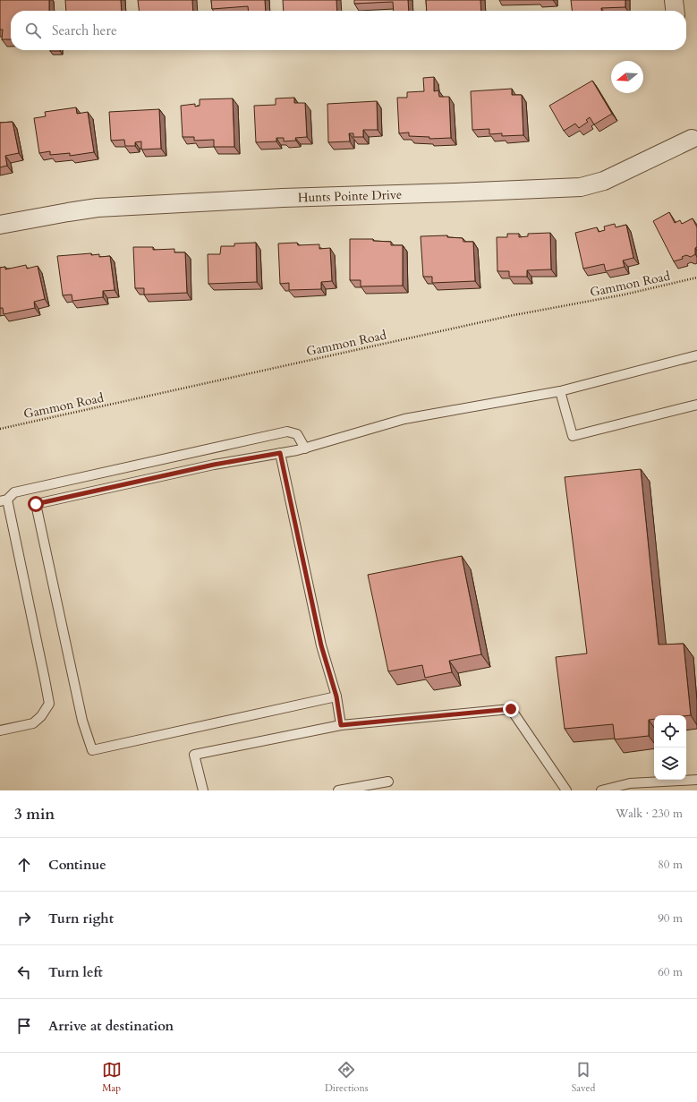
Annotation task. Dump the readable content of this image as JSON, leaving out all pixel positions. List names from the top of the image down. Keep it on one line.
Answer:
{"streets":{"street":["Hunts Pointe Drive"],"path":["Gammon Road"]},"north":"left","page":{"search":"Search here","heading":["3 min","Walk · 230 m"],"list":[["Continue","80 m"],["Turn right","90 m"],["Turn left","60 m"],"Arrive at destination"],"nav":["Map","Directions","Saved"]}}
